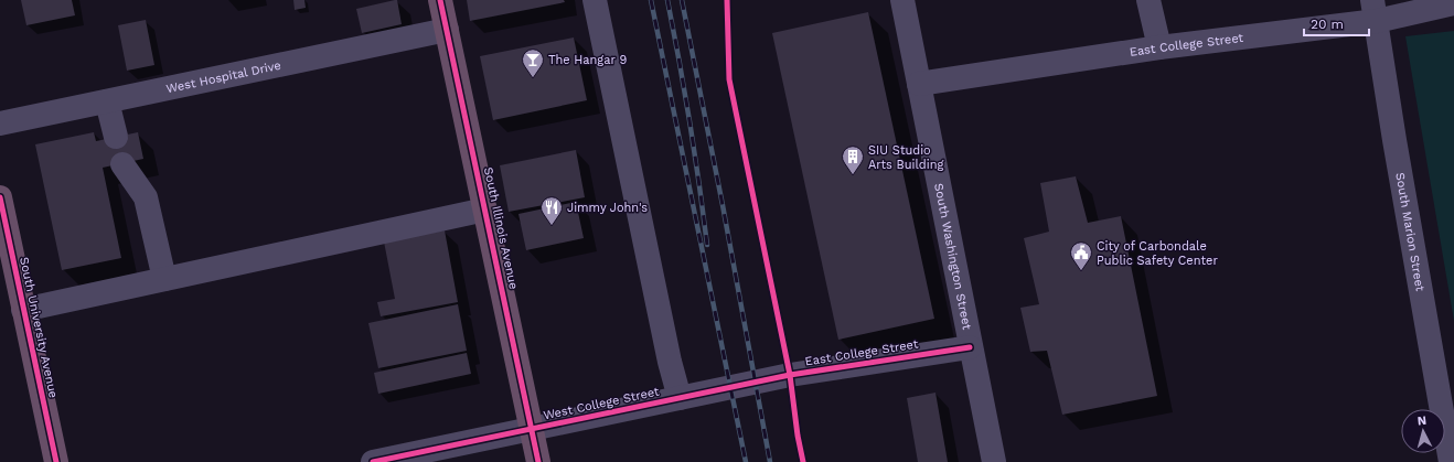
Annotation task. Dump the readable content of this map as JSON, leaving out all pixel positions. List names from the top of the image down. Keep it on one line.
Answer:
{"streets":{"highway":["South Illinois Avenue","South University Avenue"],"street":["East College Street","West Hospital Drive","South Marion Street","South Washington Street","West College Street"]},"crossings":[["East College Street","South Marion Street"],["East College Street","South Washington Street"],["East College Street","West College Street"],["West Hospital Drive","South Illinois Avenue"],["South Illinois Avenue","West College Street"]],"places":{"bar":["The Hangar 9"],"building":["SIU Studio Arts Building"],"restaurant":["Jimmy John's"],"public building":["City of Carbondale Public Safety Center"]},"scale_bar":"20 m","north":"top"}
